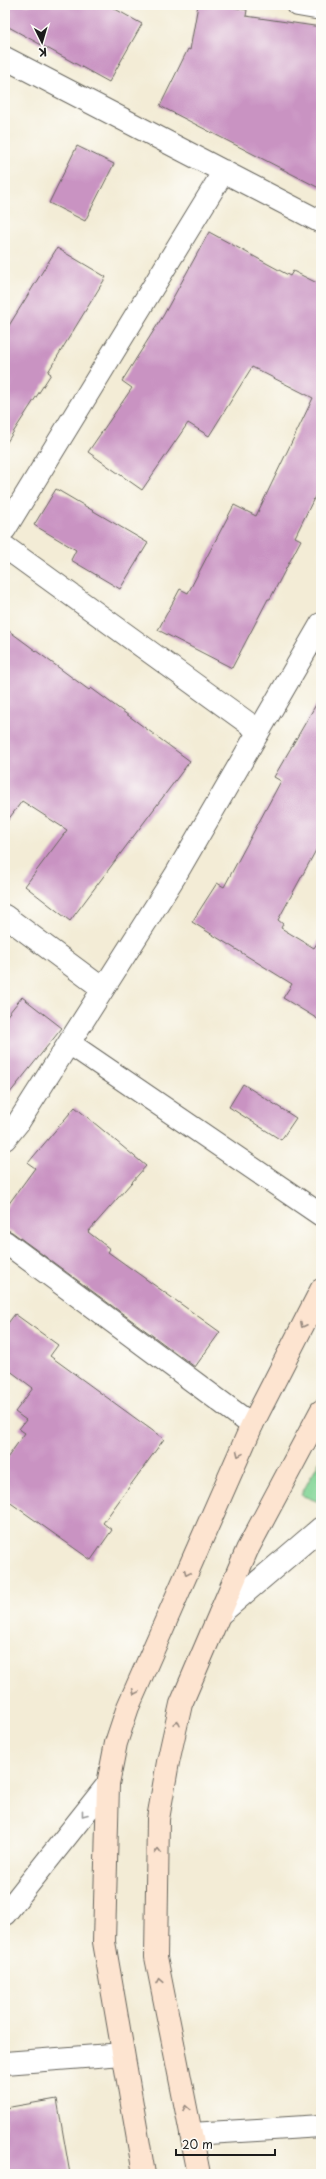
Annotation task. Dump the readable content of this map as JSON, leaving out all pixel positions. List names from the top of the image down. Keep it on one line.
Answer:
{"scale_bar":"20 m","north":"bottom"}
